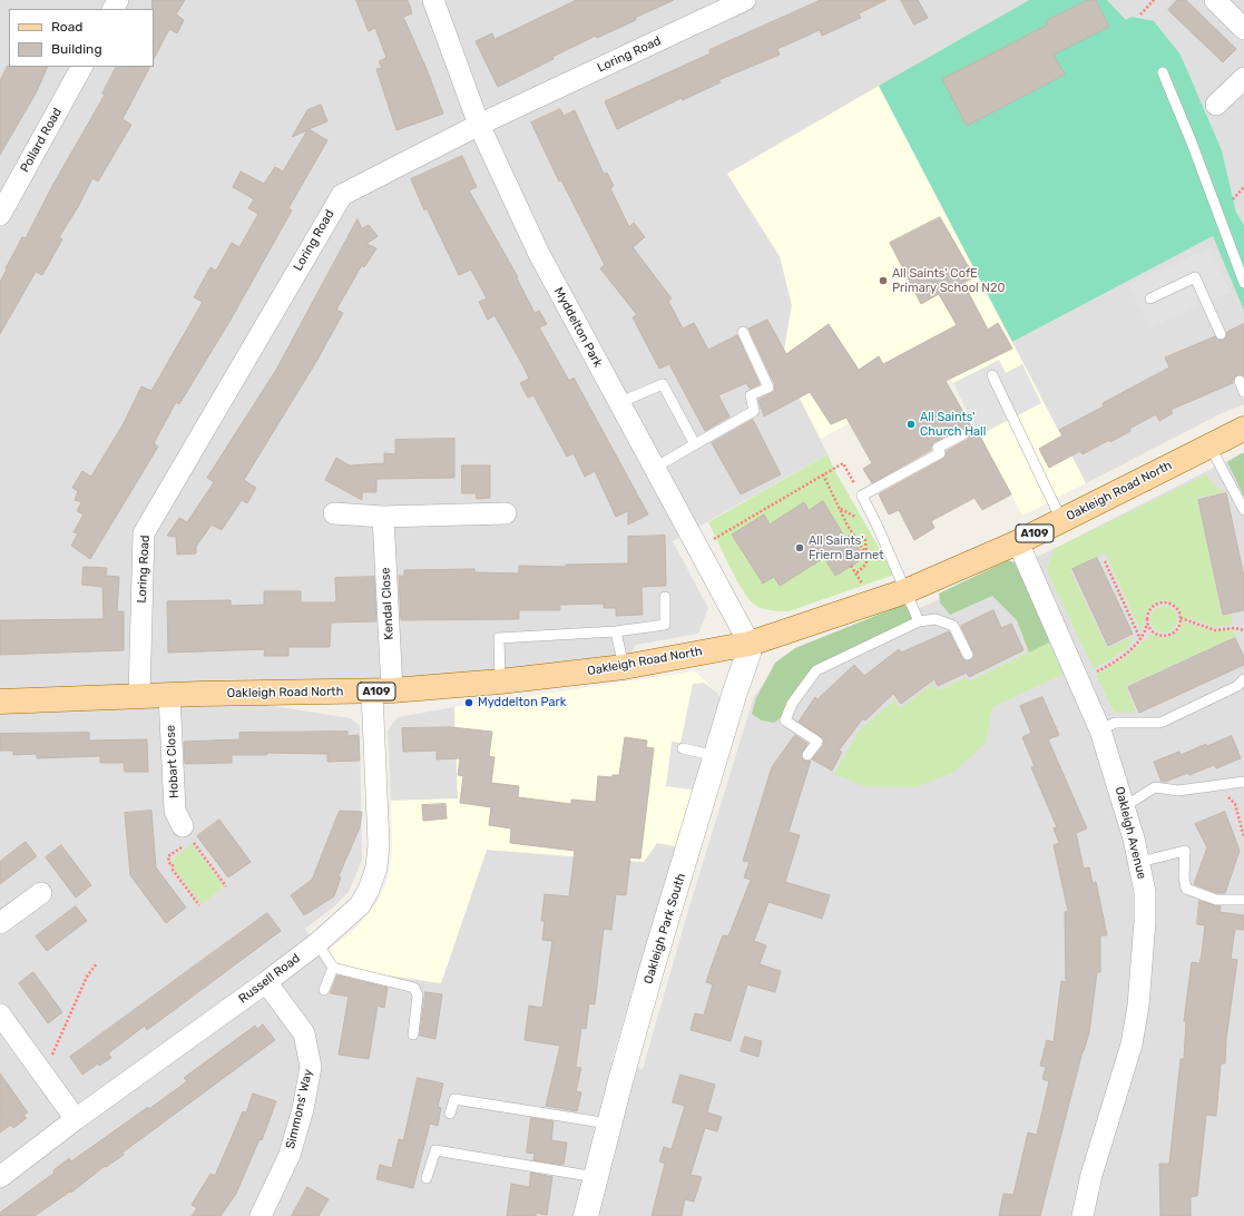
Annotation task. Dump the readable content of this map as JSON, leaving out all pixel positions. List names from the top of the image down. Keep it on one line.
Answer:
{"streets":{"main road":["Oakleigh Road North","A109"],"street":["Loring Road","Pollard Road","Myddelton Park","Kendal Close","Hobart Close","Oakleigh Avenue","Oakleigh Park South","Russell Road","Simmons' Way"]},"crossings":[["Loring Road","Myddelton Park"],["Loring Road","Oakleigh Road North"],["Myddelton Park","Oakleigh Road North"],["Myddelton Park","Oakleigh Park South"],["Oakleigh Road North","Kendal Close"],["Oakleigh Road North","Hobart Close"],["Oakleigh Road North","Oakleigh Avenue"],["Oakleigh Road North","Oakleigh Park South"],["Oakleigh Road North","Russell Road"],["Kendal Close","Russell Road"],["Russell Road","Simmons' Way"]],"places":["All Saints' CofE Primary School N20","All Saints' Church Hall","All Saints' Friern Barnet","Myddelton Park"],"legend":["Road","Building"]}
